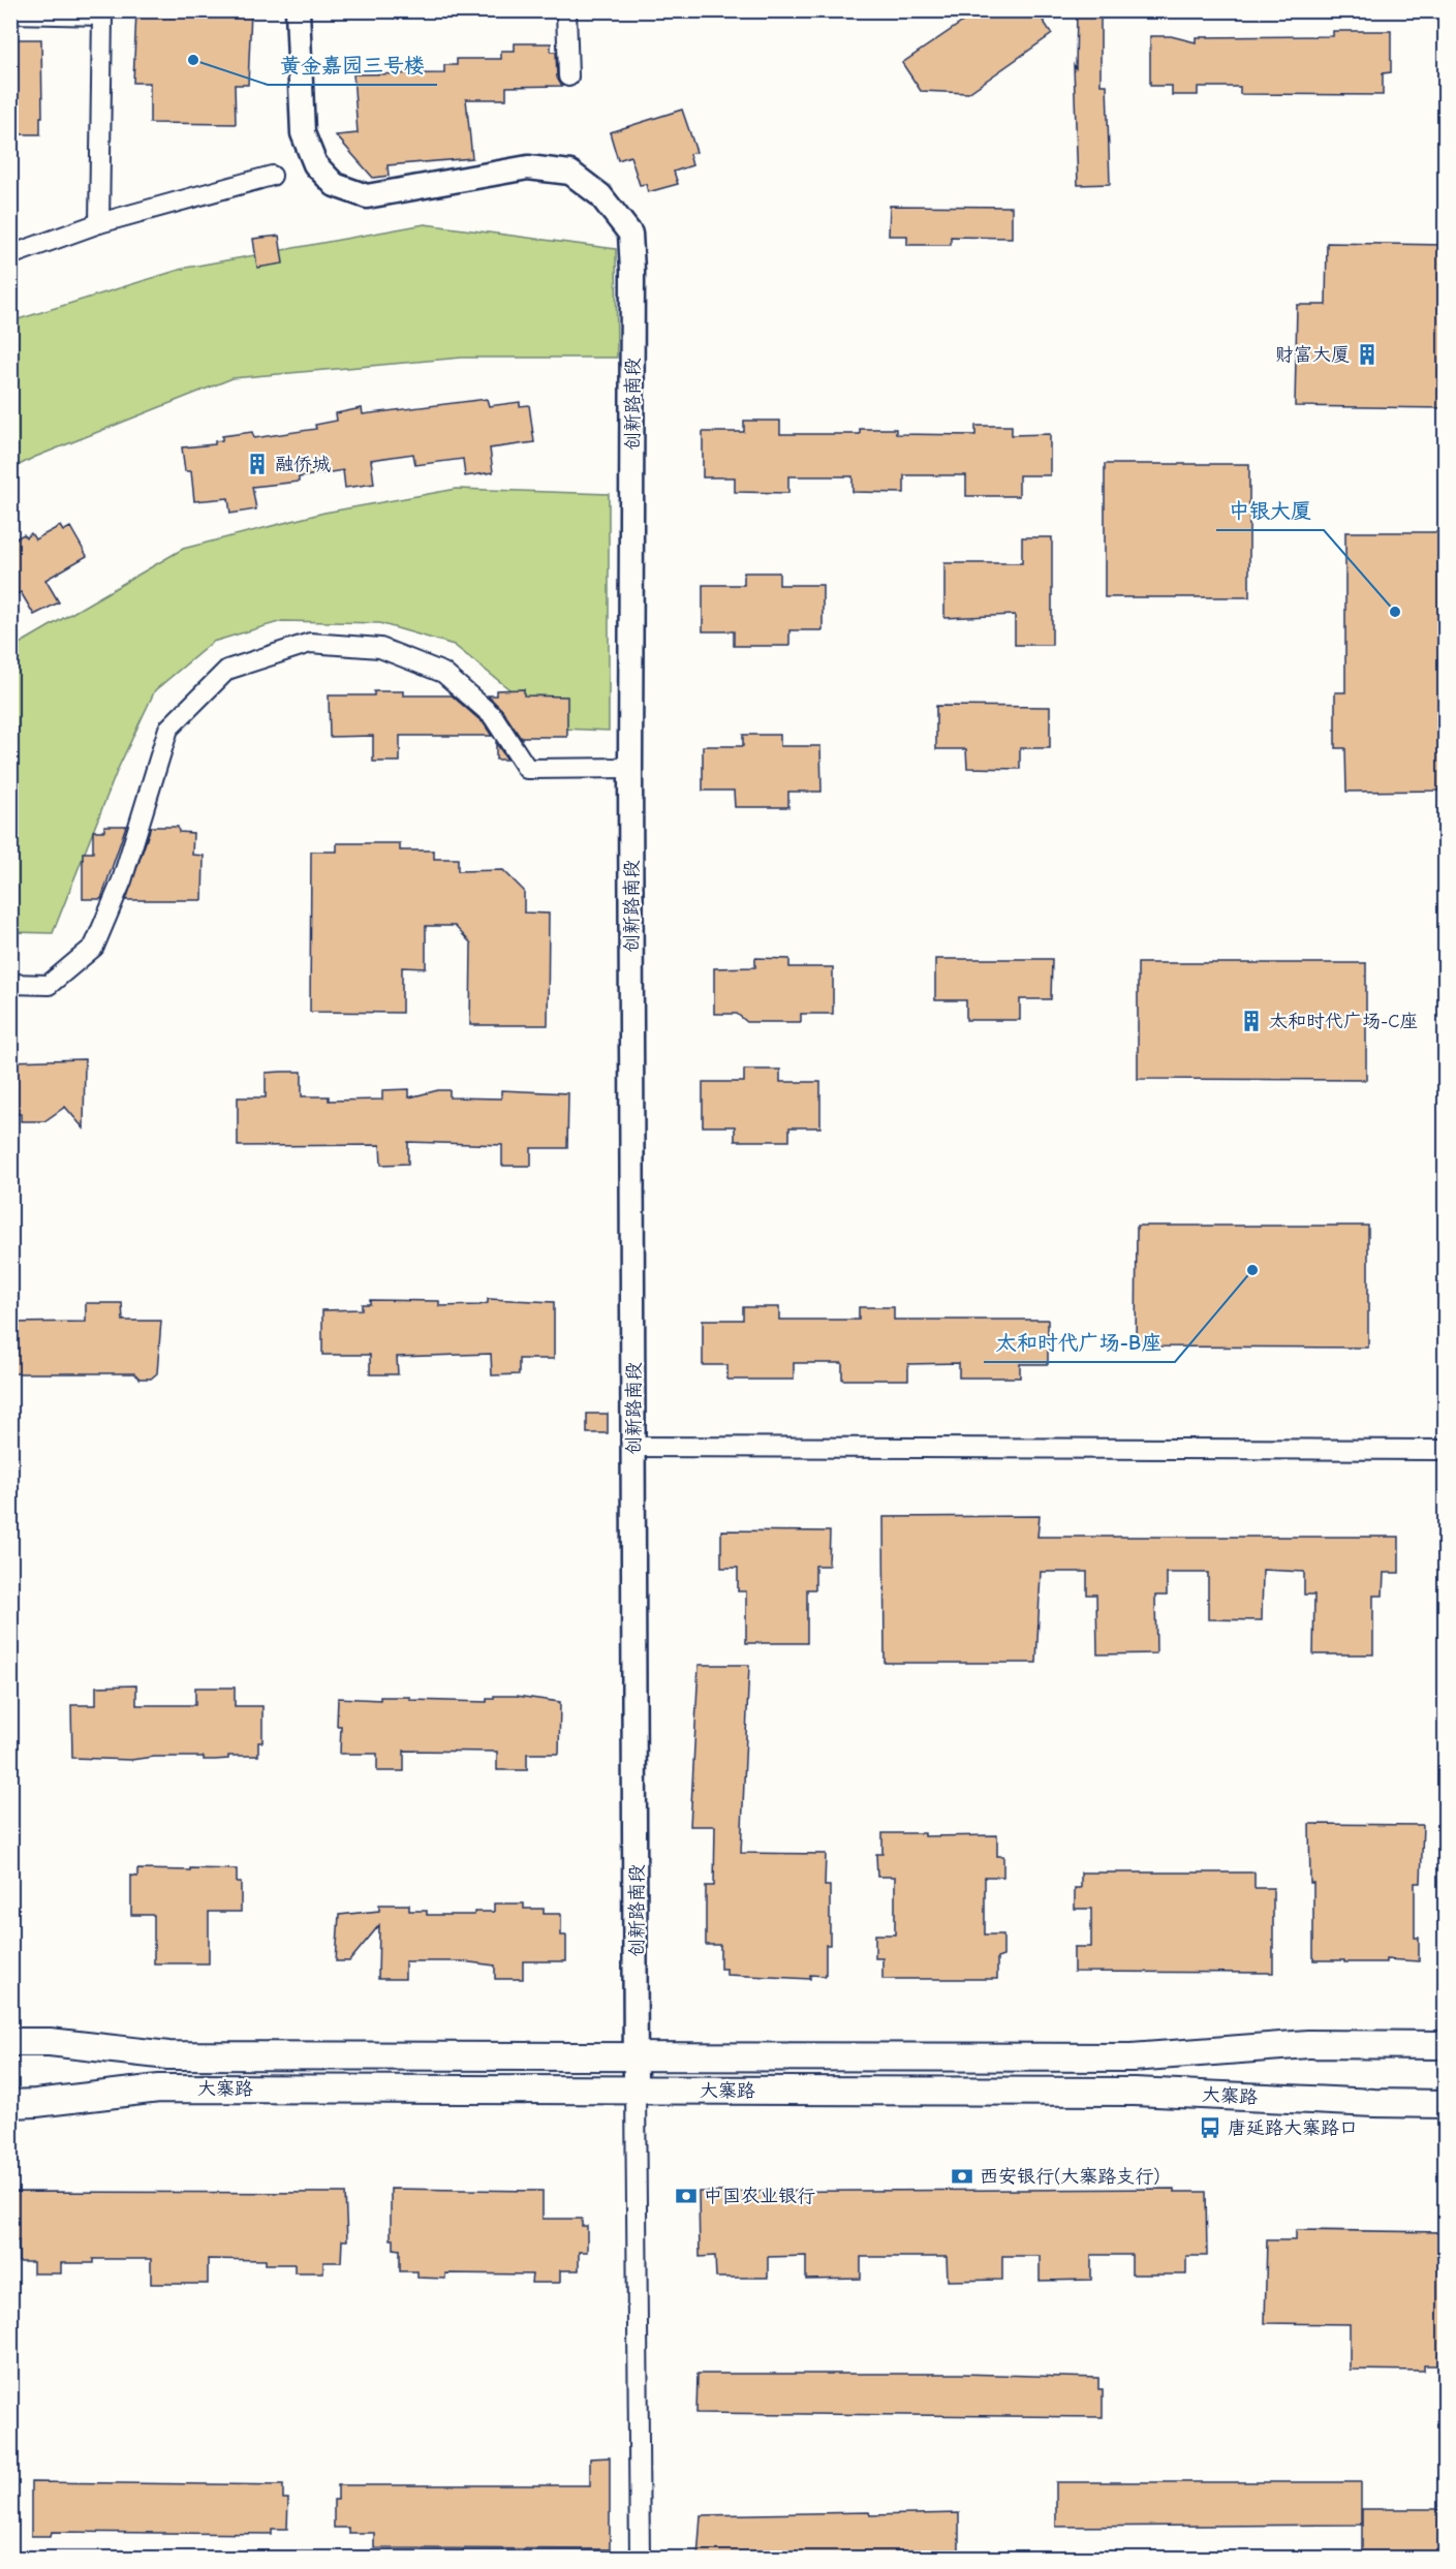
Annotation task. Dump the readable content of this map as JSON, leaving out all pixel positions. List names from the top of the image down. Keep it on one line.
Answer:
{"streets":{"main road":["大寨路"],"street":["创新路南段"]},"crossings":[["创新路南段","大寨路"]],"places":{"other":["黄金嘉园三号楼","中银大厦","太和时代广场-B座"],"building":["财富大厦","融侨城","太和时代广场-C座"],"bus stop":["唐延路大寨路口"],"bank":["西安银行(大寨路支行)","中国农业银行"]}}
